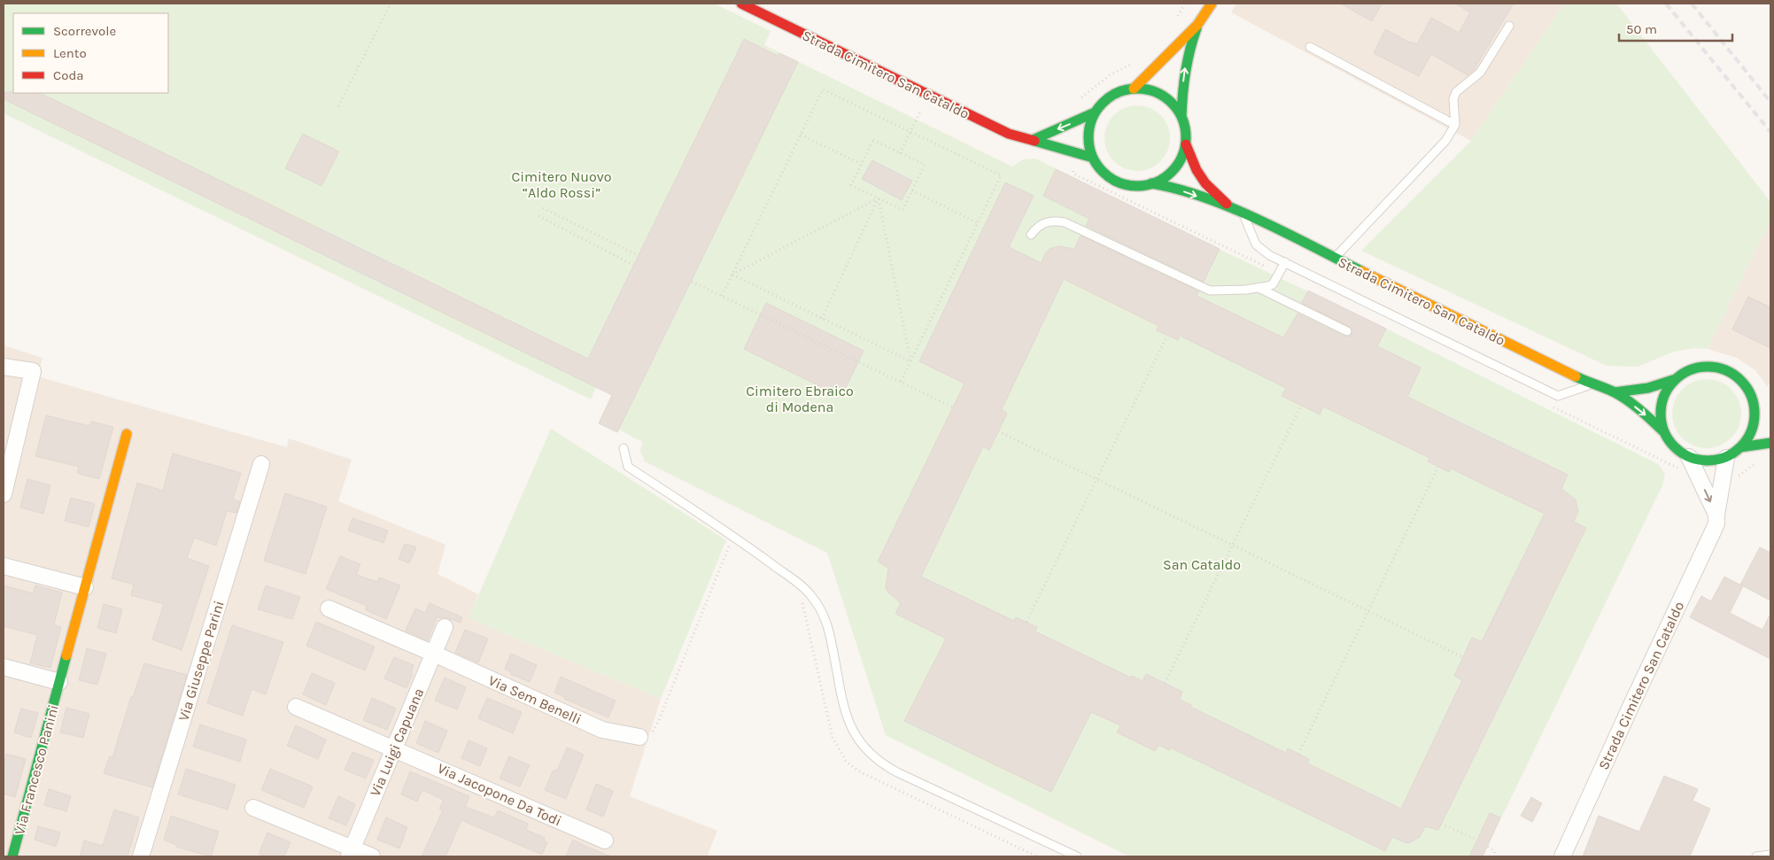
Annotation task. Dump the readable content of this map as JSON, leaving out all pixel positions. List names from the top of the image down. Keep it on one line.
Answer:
{"streets":{"street":["Strada Cimitero San Cataldo","Via Giuseppe Parini","Via Sem Benelli","Via Luigi Capuana","Via Francesco Panini","Via Jacopone Da Todi"]},"crossings":[["Via Sem Benelli","Via Luigi Capuana"],["Via Luigi Capuana","Via Jacopone Da Todi"]],"parks":["Cimitero Nuovo “Aldo Rossi”","Cimitero Ebraico di Modena","San Cataldo"],"legend":["Scorrevole","Lento","Coda"],"scale_bar":"50 m"}
